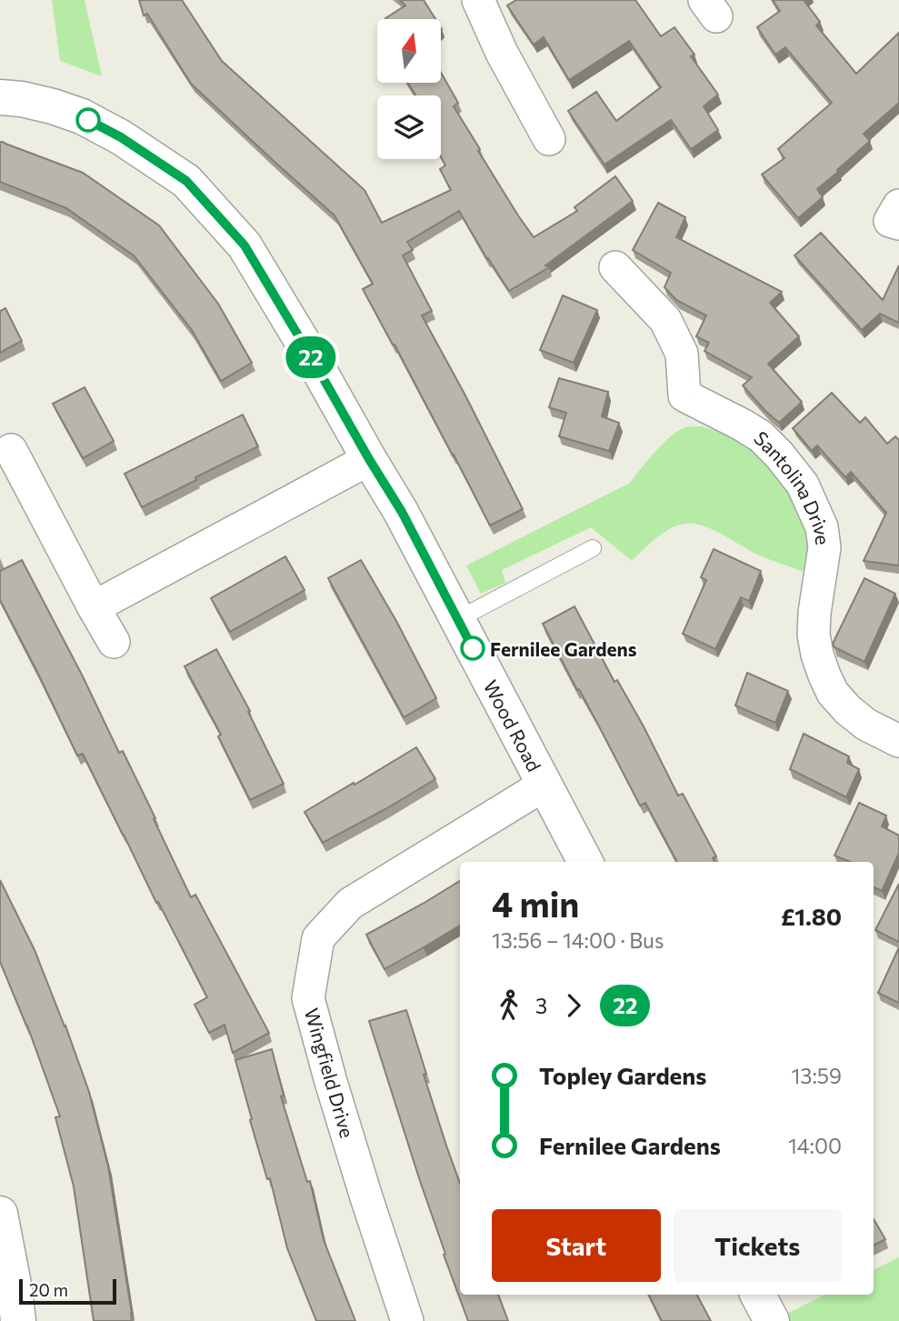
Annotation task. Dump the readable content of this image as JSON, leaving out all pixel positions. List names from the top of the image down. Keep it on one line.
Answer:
{"streets":{"street":["Santolina Drive","Wood Road","Wingfield Drive"]},"crossings":[["Wood Road","Wingfield Drive"]],"places":["Fernilee Gardens"],"lines":["bus line 22"],"scale_bar":"20 m","north":"top","page":{"on_map":"22","heading":["4 min","13:56 – 14:00 · Bus","£1.80"],"legs":["3","22"],"list":[{"name":"Topley Gardens","value":"13:59"},{"name":"Fernilee Gardens","value":"14:00"}],"buttons":["Start","Tickets"],"scale":"20 m"}}
